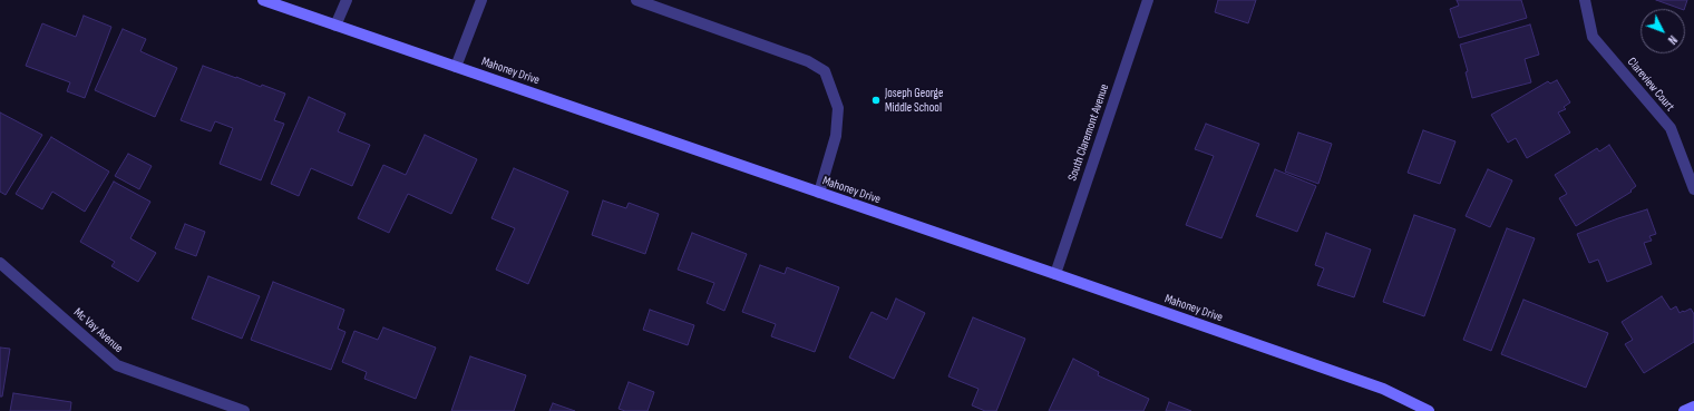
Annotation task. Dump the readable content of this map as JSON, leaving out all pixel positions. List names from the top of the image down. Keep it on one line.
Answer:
{"streets":{"street":["Mahoney Drive","Clareview Court","South Claremont Avenue","Mc Vay Avenue"]},"crossings":[["Mahoney Drive","South Claremont Avenue"]],"places":["Joseph George Middle School"],"north":"bottom right"}
